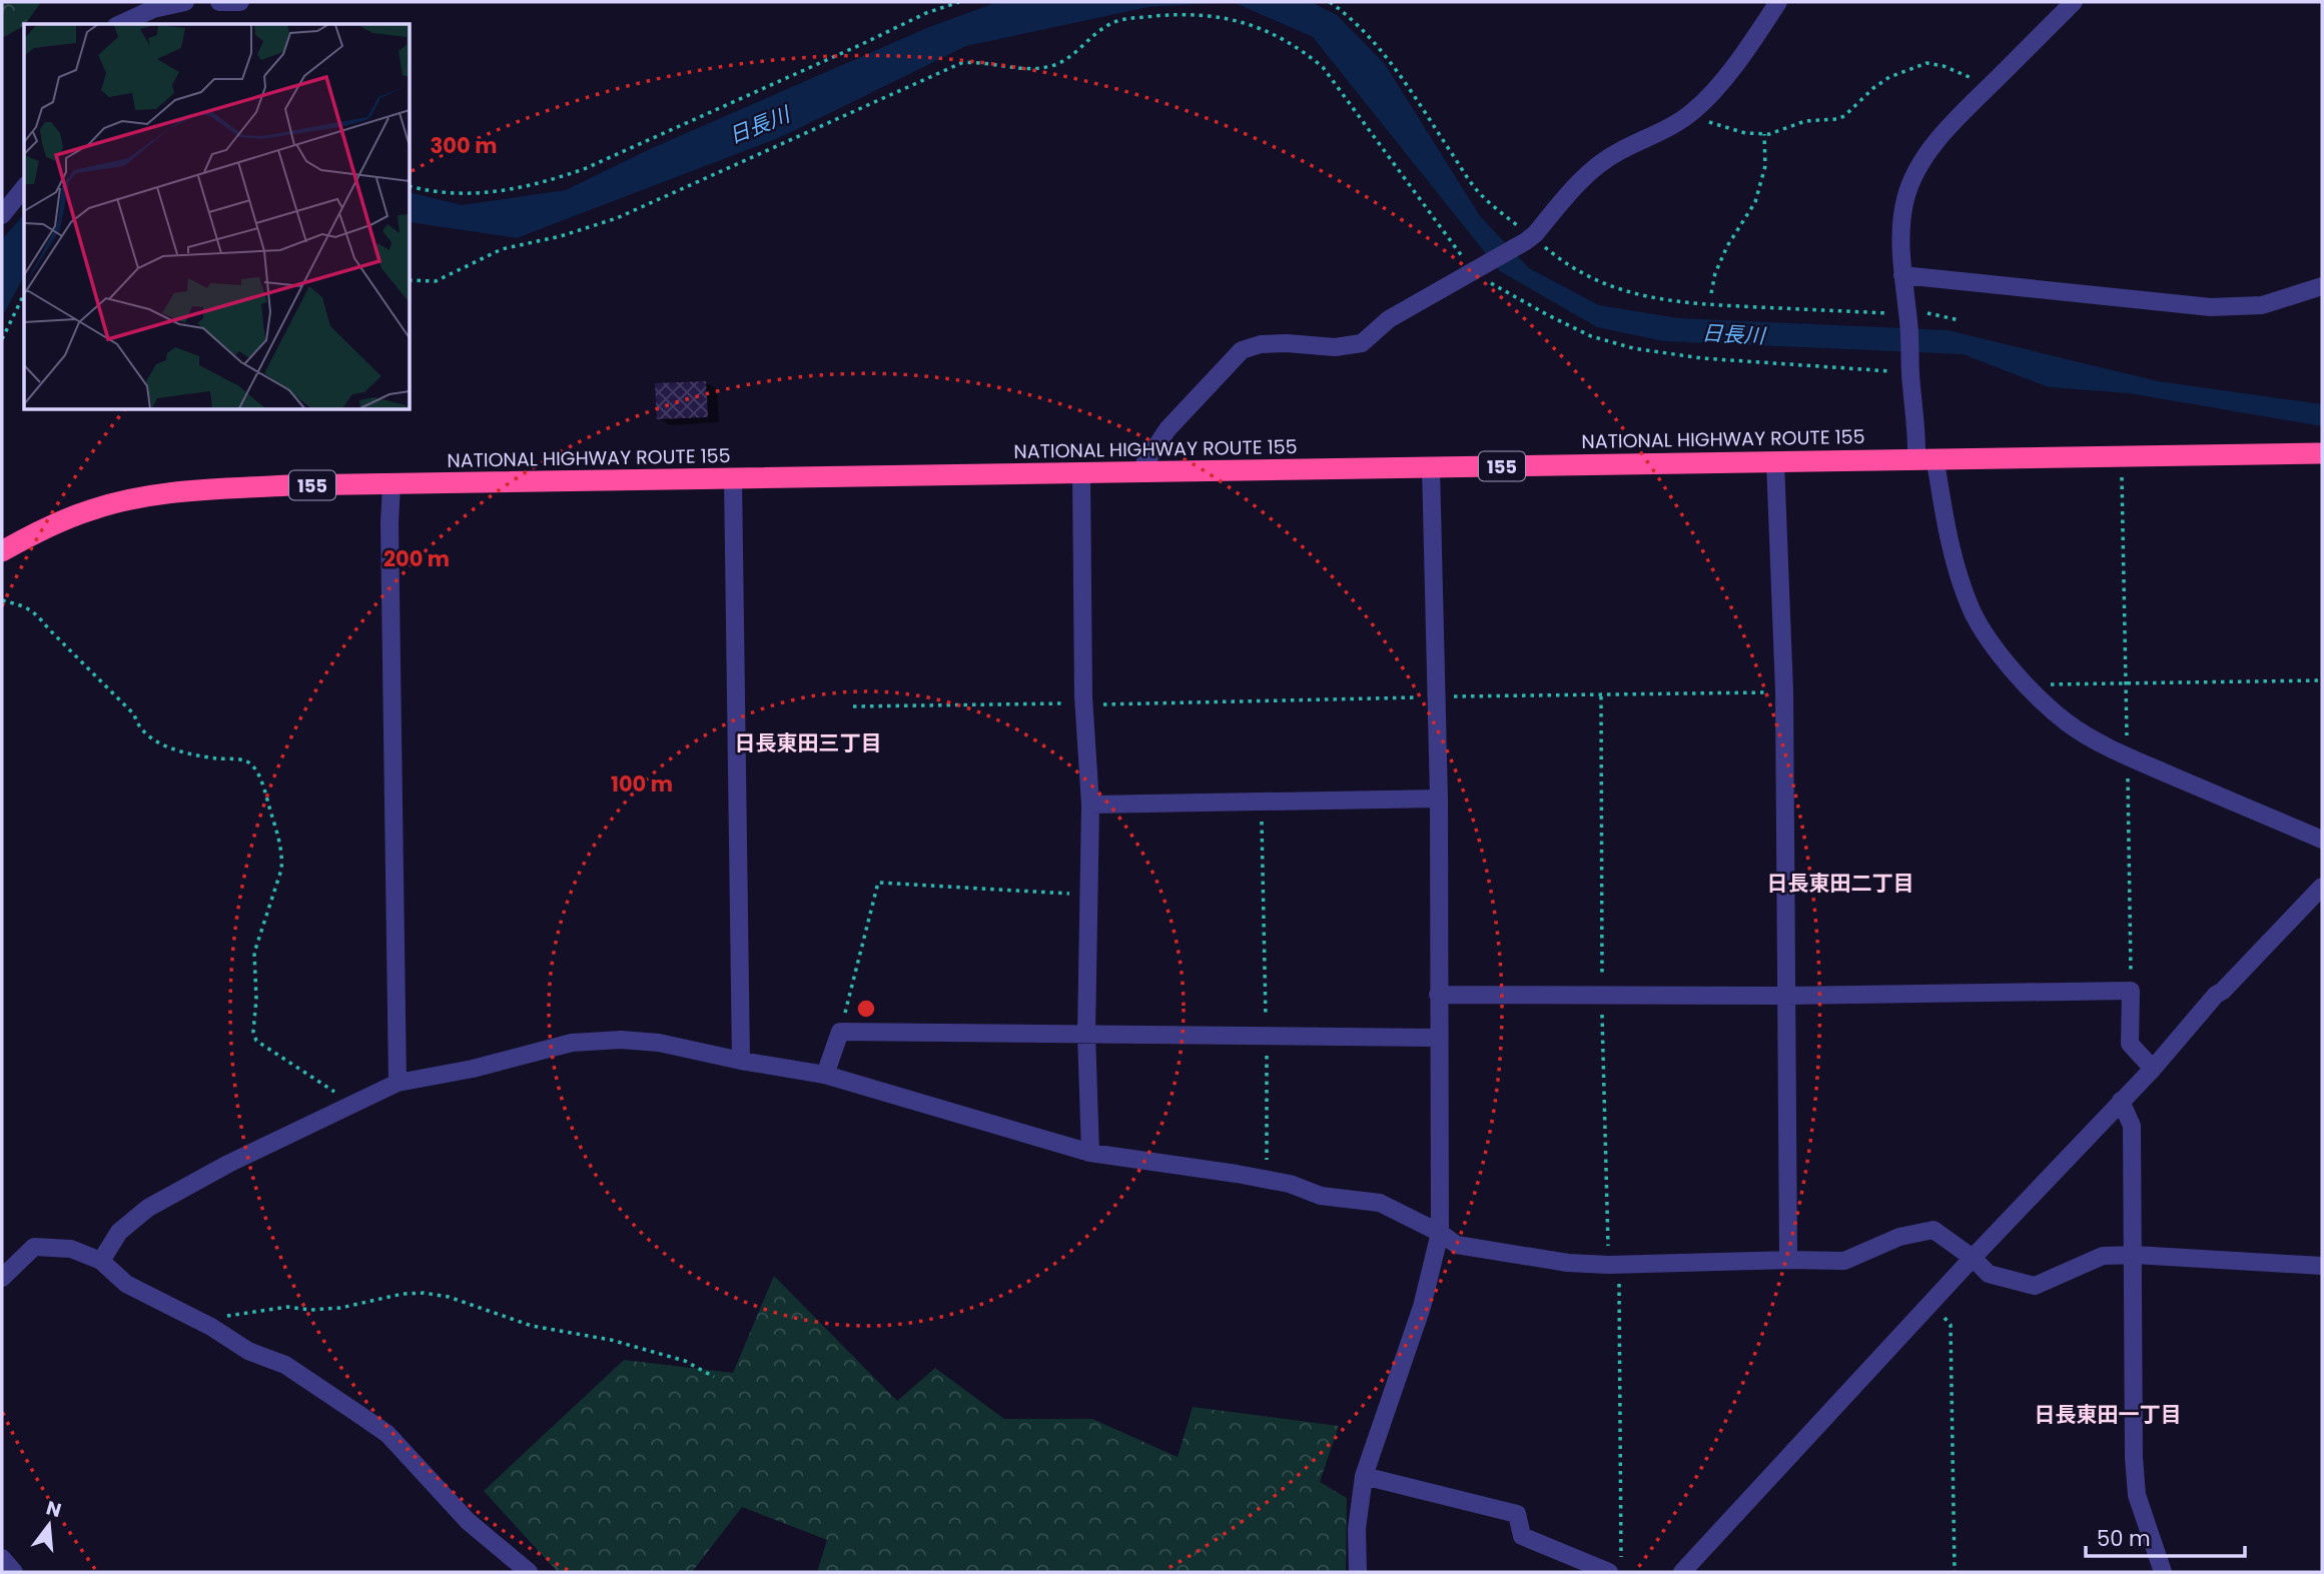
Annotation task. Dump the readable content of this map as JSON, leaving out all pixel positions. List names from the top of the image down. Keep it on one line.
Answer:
{"streets":{"highway":["NATIONAL HIGHWAY ROUTE 155","155"]},"districts":["日長東田三丁目","日長東田二丁目","日長東田一丁目"],"water":["日長川"],"scale_bar":"50 m","north":"top","rings":["300 m","200 m","100 m"]}
